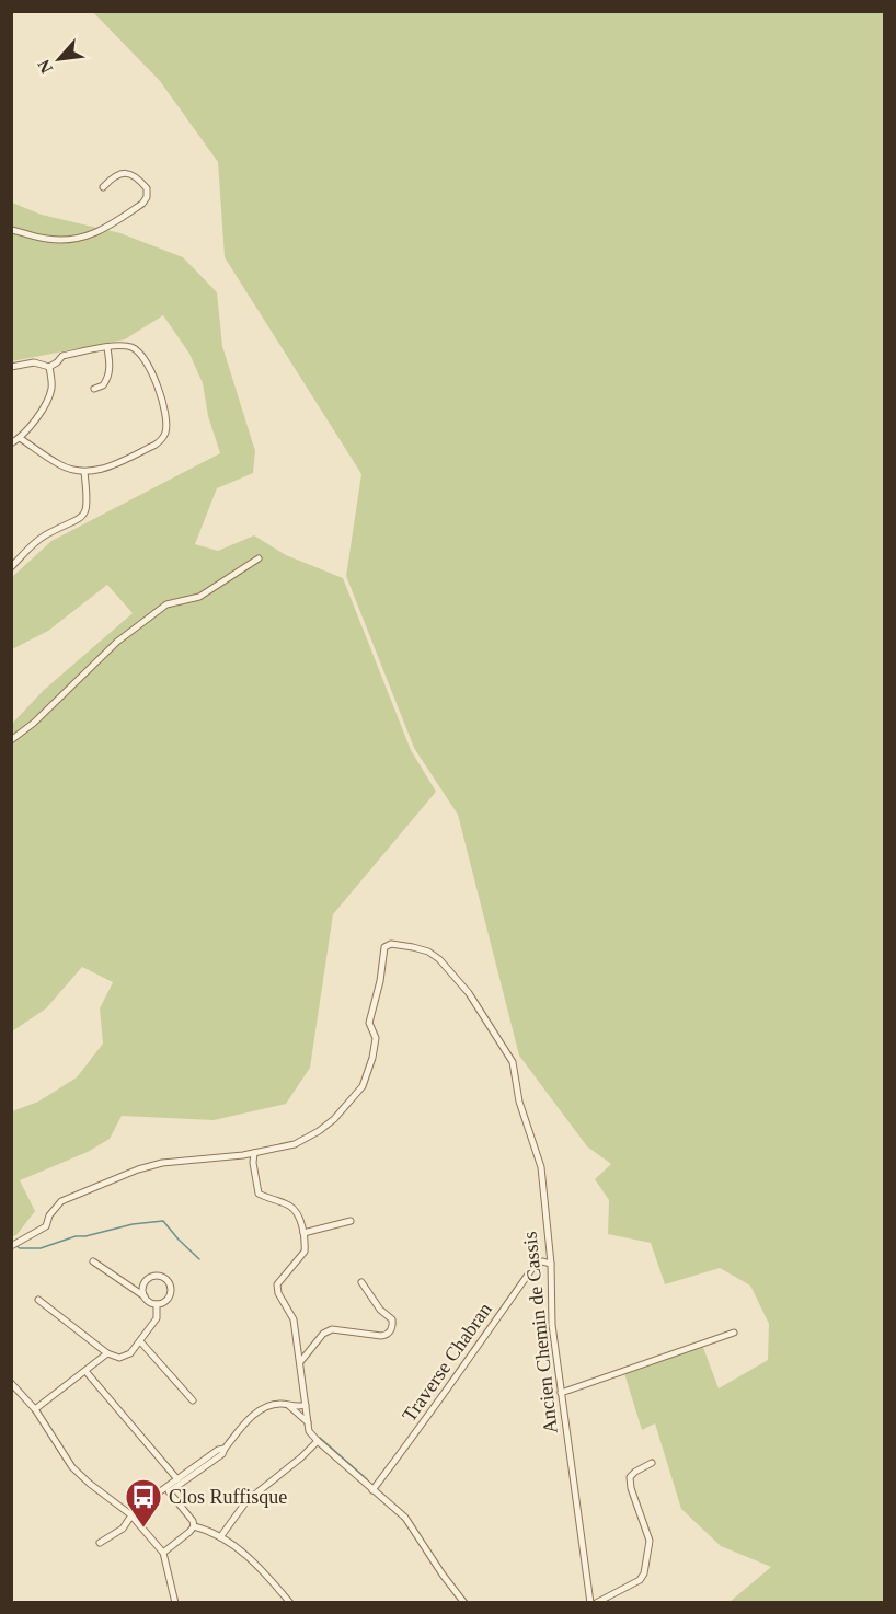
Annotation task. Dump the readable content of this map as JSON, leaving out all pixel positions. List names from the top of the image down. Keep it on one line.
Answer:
{"streets":{"street":["Ancien Chemin de Cassis","Traverse Chabran"]},"crossings":[["Ancien Chemin de Cassis","Traverse Chabran"]],"places":{"bus stop":["Clos Ruffisque"]},"north":"bottom left"}
